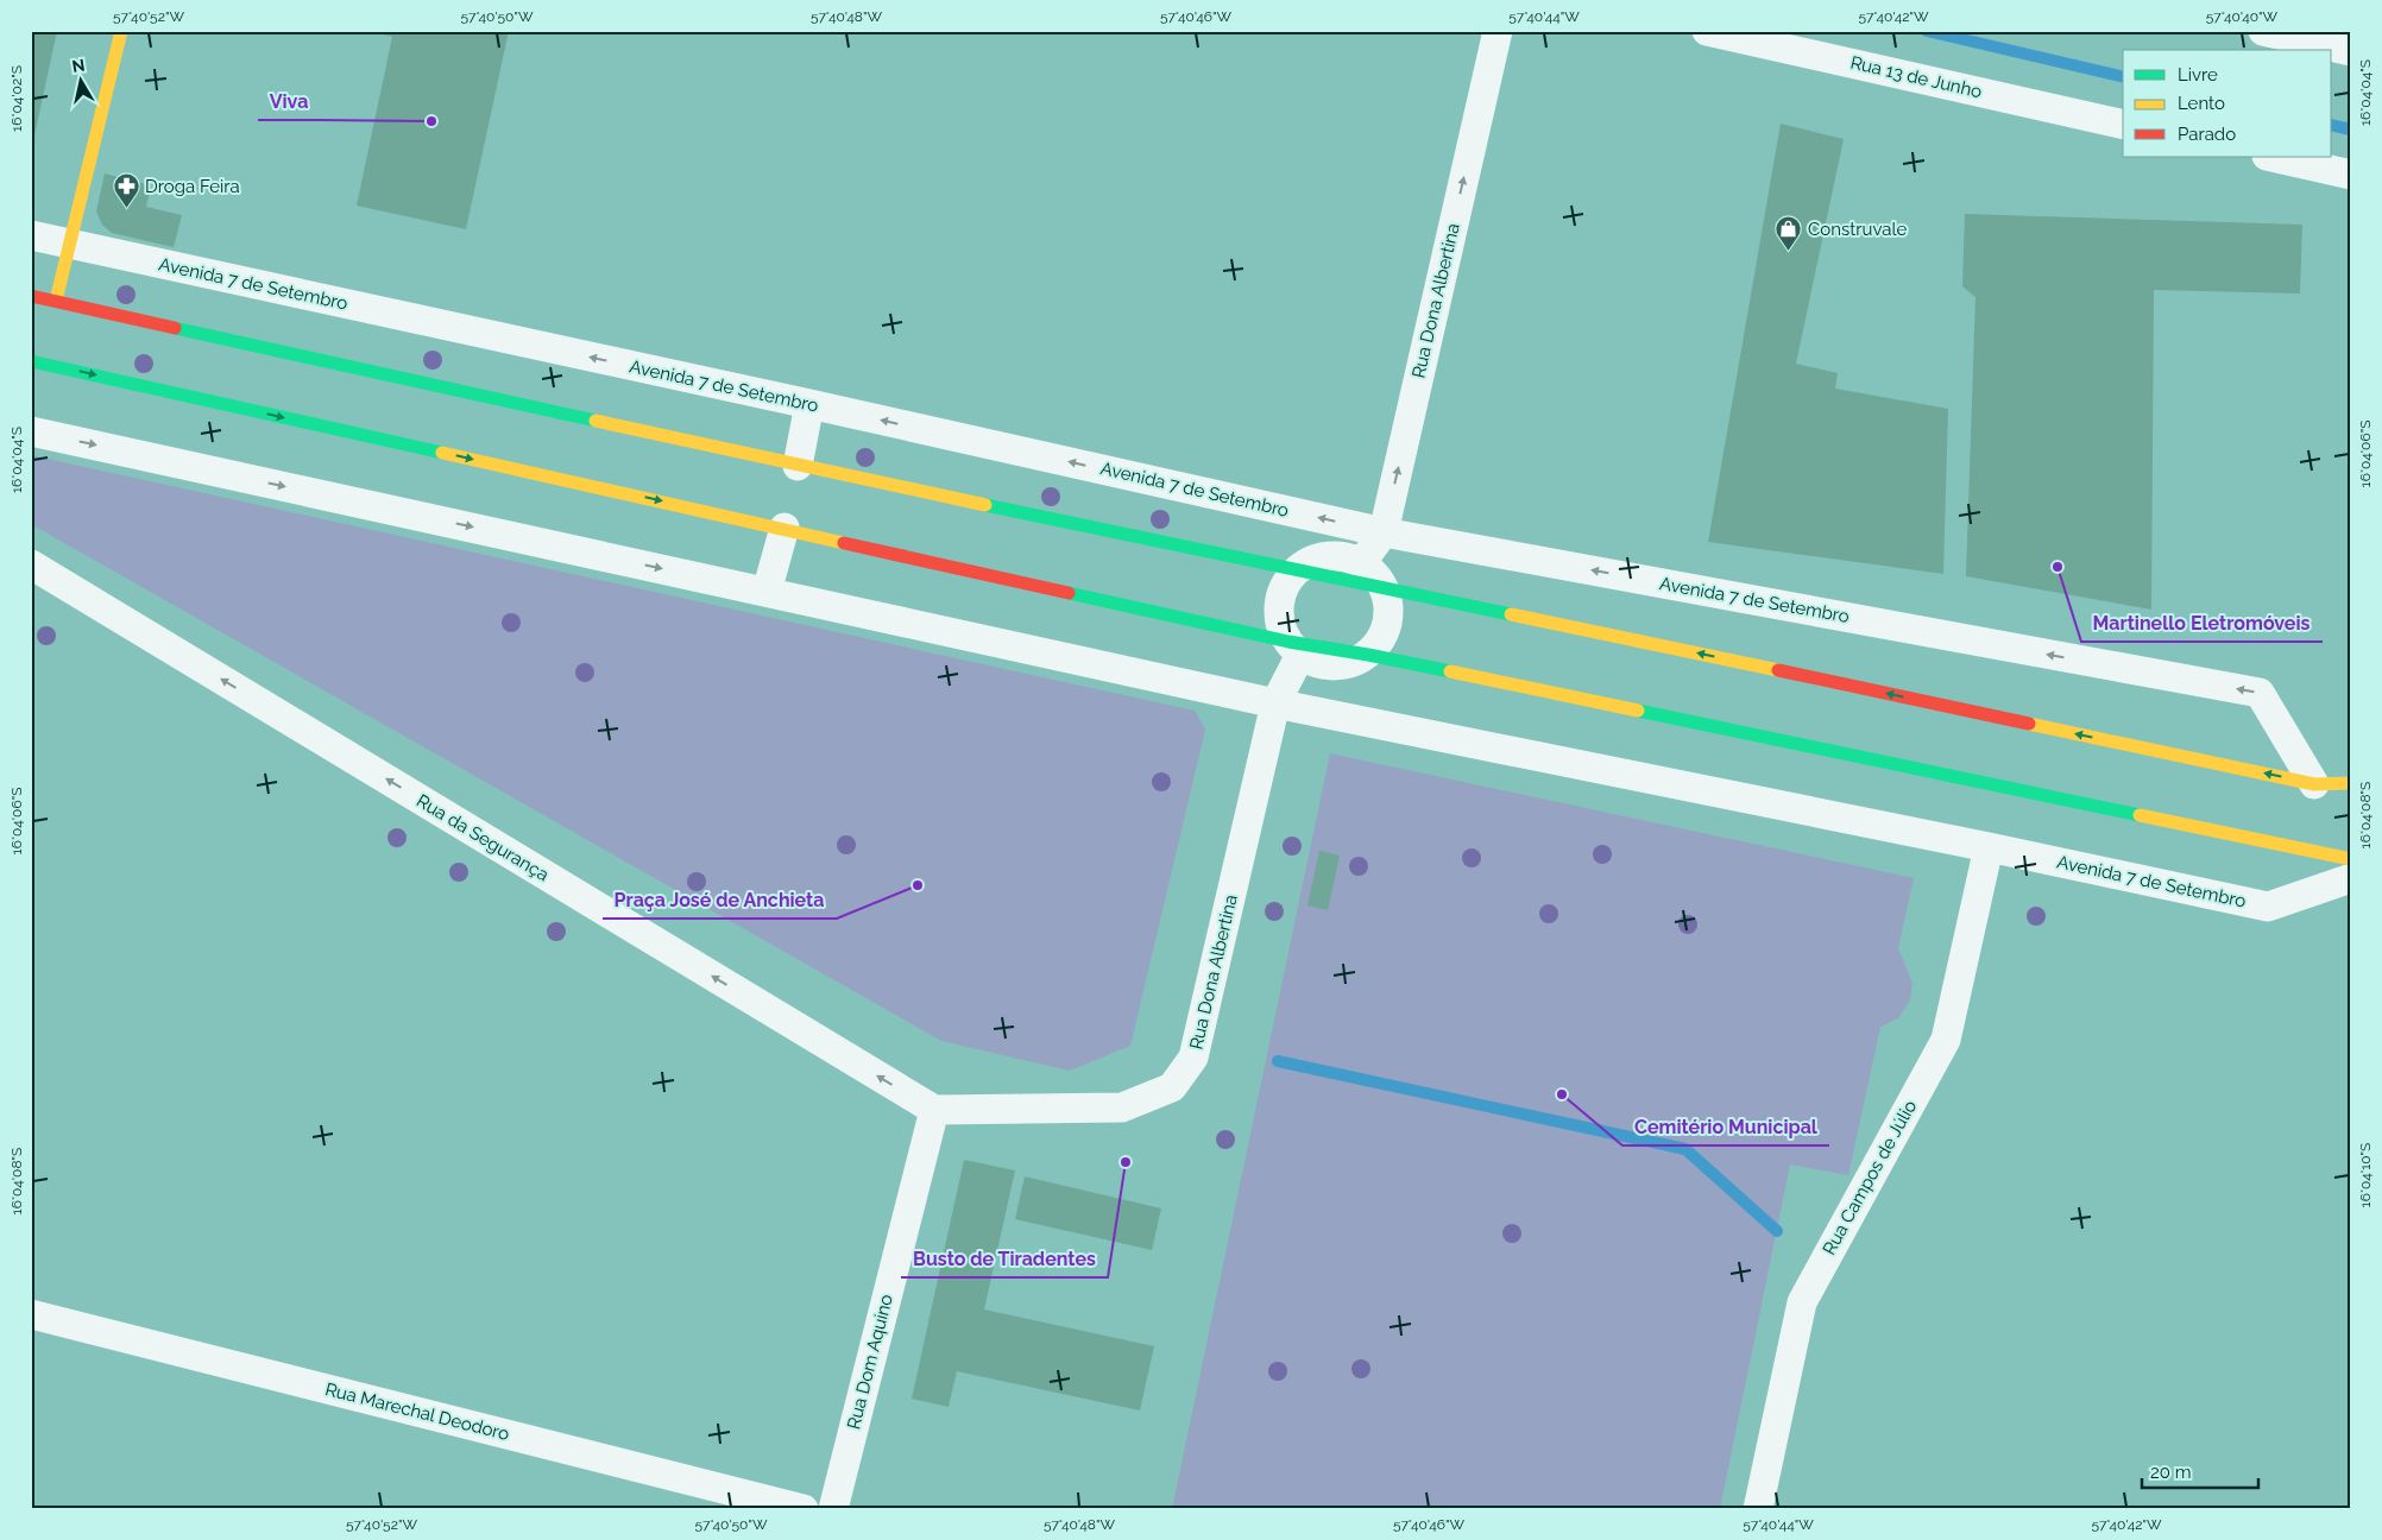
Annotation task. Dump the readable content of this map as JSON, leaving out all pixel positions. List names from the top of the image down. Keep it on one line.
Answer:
{"streets":{"street":["Rua 13 de Junho","Avenida 7 de Setembro","Rua Dona Albertina","Rua da Segurança","Rua Campos de Júlio","Rua Dom Aquino","Rua Marechal Deodoro"]},"crossings":[["Avenida 7 de Setembro","Rua Dona Albertina"],["Avenida 7 de Setembro","Rua Campos de Júlio"],["Rua Dona Albertina","Rua da Segurança"],["Rua Dona Albertina","Rua Dom Aquino"],["Rua da Segurança","Rua Dom Aquino"]],"one_way":["Rua Dona Albertina","Rua da Segurança"],"places":{"other":["Viva","Martinello Eletromóveis","Praça José de Anchieta","Cemitério Municipal","Busto de Tiradentes"],"pharmacy":["Droga Feira"],"shop":["Construvale"]},"legend":["Livre","Lento","Parado"],"scale_bar":"20 m","north":"top","coordinates":["57°40'52\"W","57°40'50\"W","57°40'48\"W","57°40'46\"W","57°40'44\"W","57°40'42\"W","57°40'40\"W","16°04'04\"S","16°04'02\"S","16°04'06\"S","16°04'08\"S","16°04'10\"S"]}
